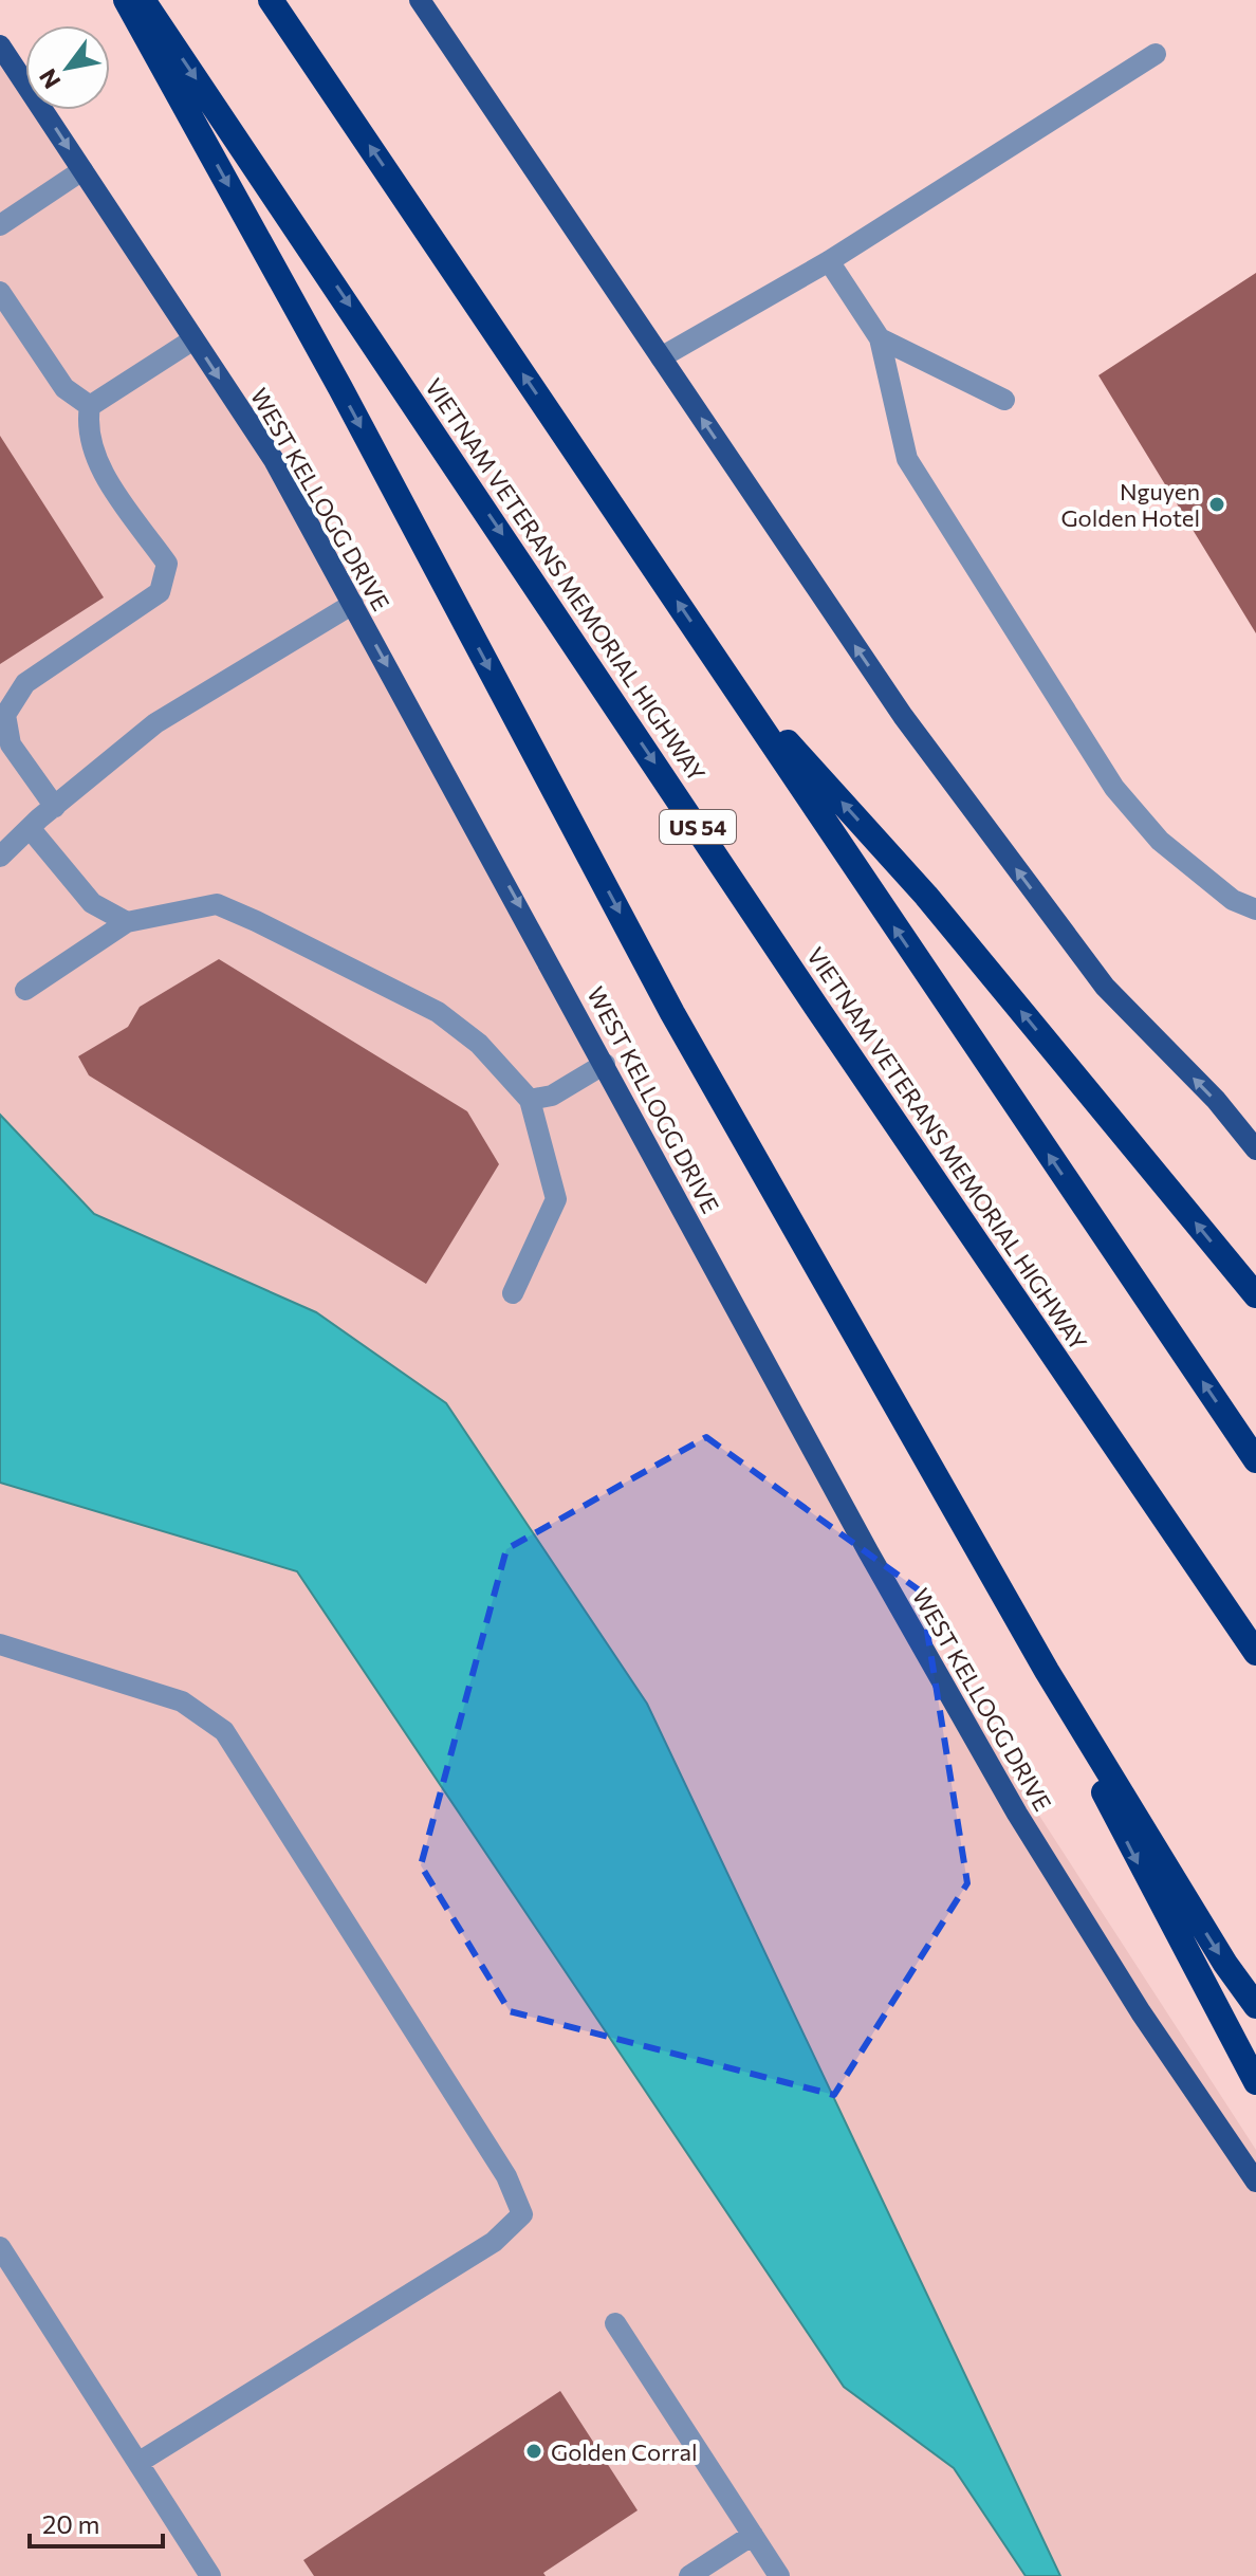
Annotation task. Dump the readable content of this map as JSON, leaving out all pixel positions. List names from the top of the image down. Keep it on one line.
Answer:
{"streets":{"highway":["VIETNAM VETERANS MEMORIAL HIGHWAY","US 54"],"main road":["WEST KELLOGG DRIVE"]},"one_way":["WEST KELLOGG DRIVE"],"places":["Nguyen Golden Hotel","Golden Corral"],"scale_bar":"20 m","north":"bottom left"}
